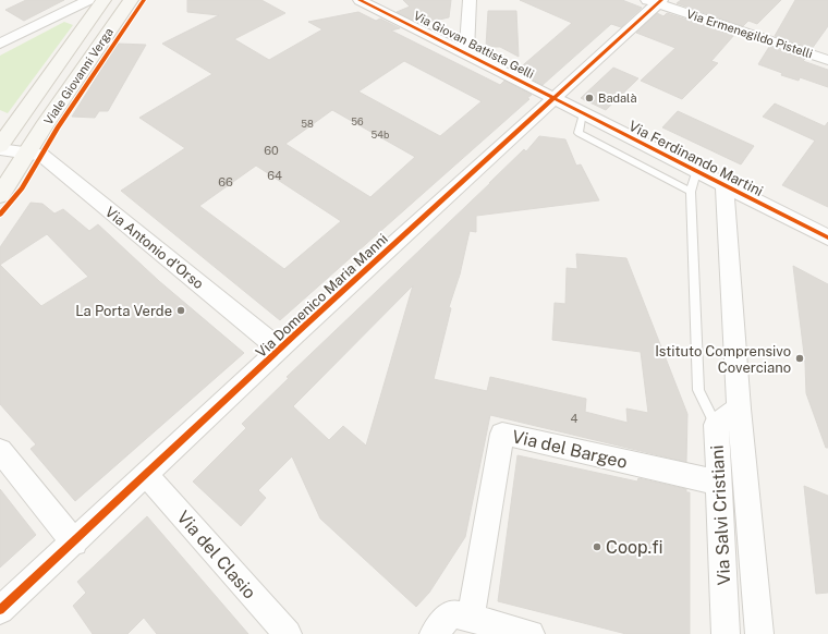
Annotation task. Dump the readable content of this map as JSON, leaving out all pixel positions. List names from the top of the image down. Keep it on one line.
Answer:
{"streets":{"main road":["Viale Giovanni Verga"],"street":["Via Ermenegildo Pistelli","Via Giovan Battista Gelli","Via Ferdinando Martini","Via Antonio d'Orso","Via Domenico Maria Manni","Via del Bargeo","Via Salvi Cristiani","Via del Clasio"]},"crossings":[["Via Ermenegildo Pistelli","Via Domenico Maria Manni"],["Via Giovan Battista Gelli","Via Ferdinando Martini"],["Via Giovan Battista Gelli","Via Domenico Maria Manni"],["Viale Giovanni Verga","Via Antonio d'Orso"],["Via Ferdinando Martini","Via Domenico Maria Manni"],["Via Ferdinando Martini","Via Salvi Cristiani"],["Via Antonio d'Orso","Via Domenico Maria Manni"],["Via Domenico Maria Manni","Via del Clasio"],["Via del Bargeo","Via Salvi Cristiani"]],"places":["Badalà","La Porta Verde","Istituto Comprensivo Coverciano","Coop.fi"],"house_numbers":["56","58","54b","60","64","66","4"]}
